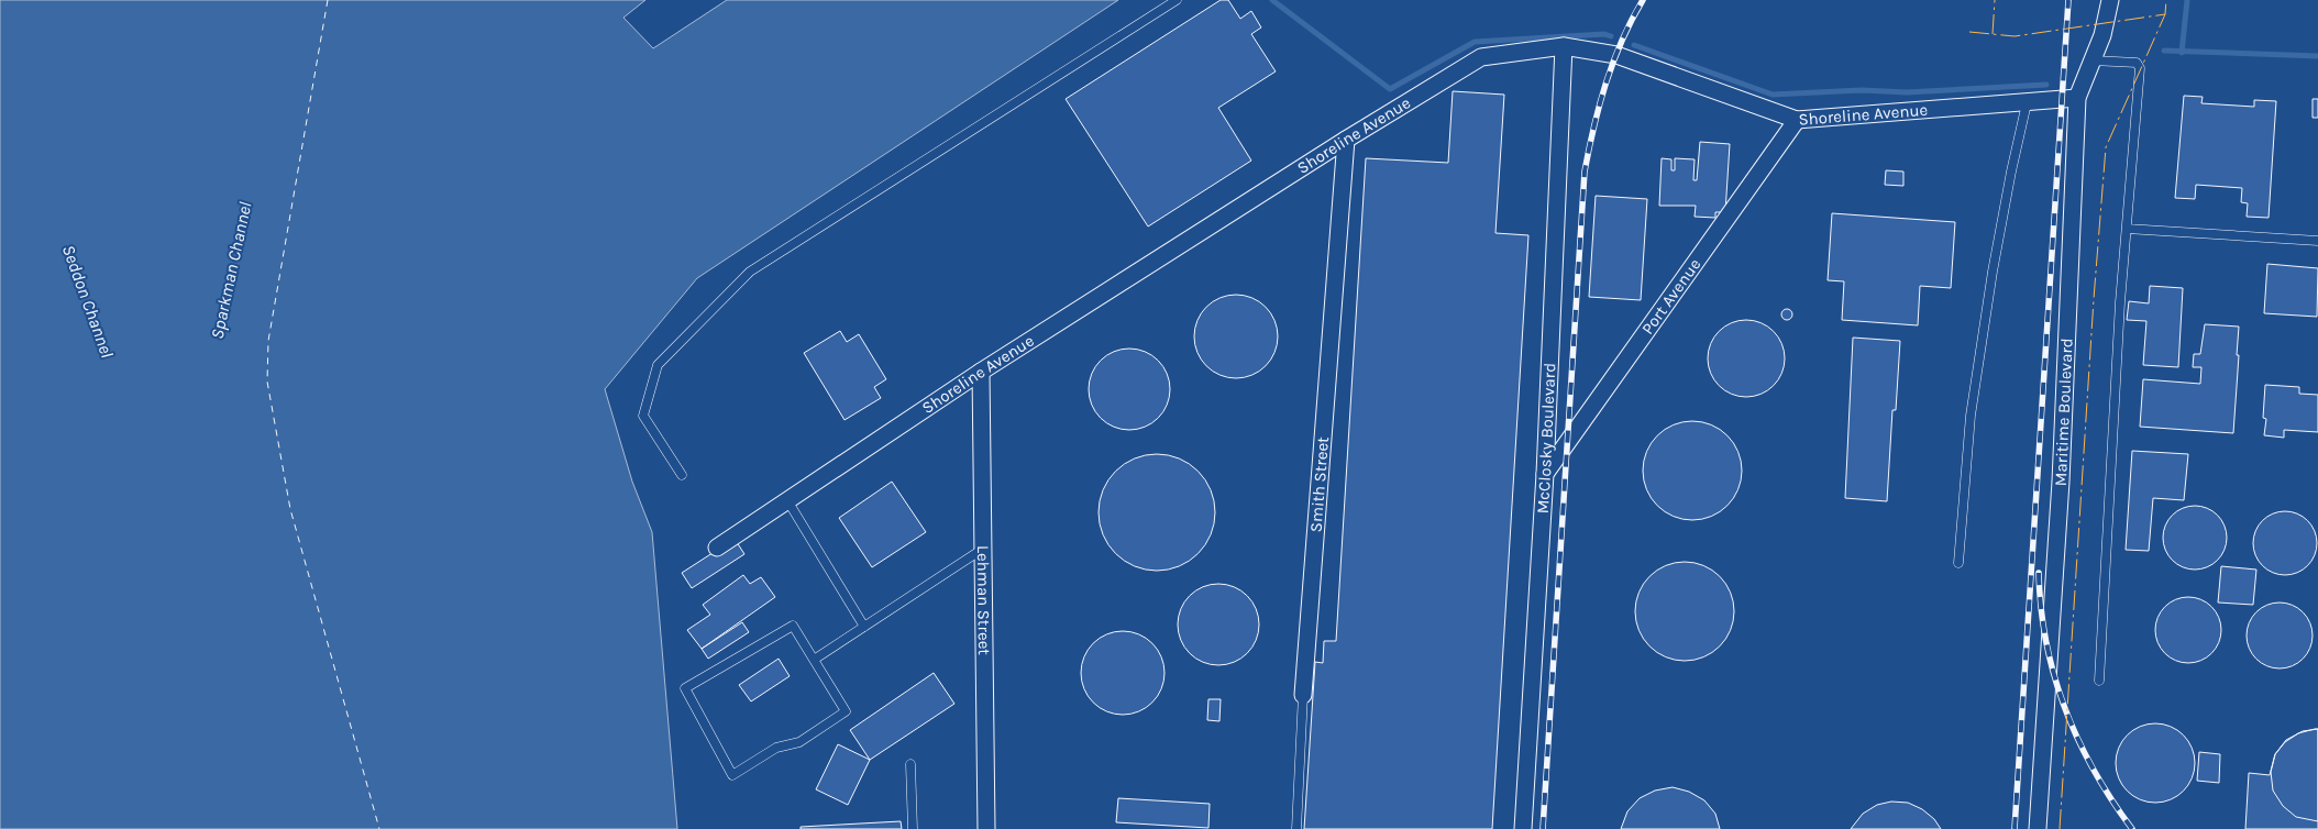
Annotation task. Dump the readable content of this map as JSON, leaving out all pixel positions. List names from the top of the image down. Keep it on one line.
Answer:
{"streets":{"street":["Shoreline Avenue","Port Avenue","Maritime Boulevard","McClosky Boulevard","Smith Street","Lehman Street"]},"crossings":[["Shoreline Avenue","Port Avenue"],["Shoreline Avenue","Maritime Boulevard"],["Shoreline Avenue","McClosky Boulevard"],["Shoreline Avenue","Smith Street"],["Shoreline Avenue","Lehman Street"],["Port Avenue","McClosky Boulevard"]],"water":["Sparkman Channel","Seddon Channel"]}
